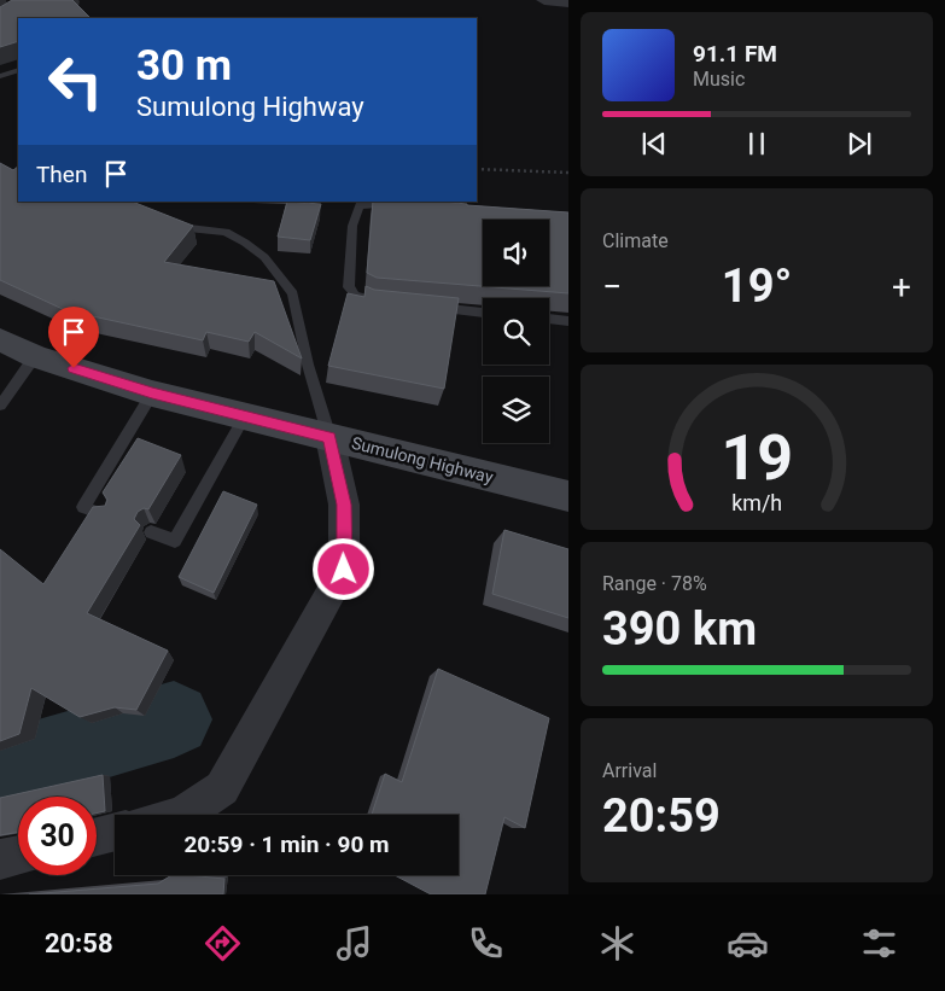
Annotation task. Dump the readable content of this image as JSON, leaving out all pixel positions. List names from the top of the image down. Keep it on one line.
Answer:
{"streets":{"main road":["Sumulong Highway"]},"page":{"turn":["30 m","Sumulong Highway"],"song":["91.1 FM","Music"],"then":"Then","tile":["Climate",["Range · 78%","390 km"],["Arrival","20:59"]],"heat":["−","19°","+"],"limit":"30","trip":"20:59 · 1 min · 90 m","tabs":"20:58","gauge":["19","km/h"]}}
